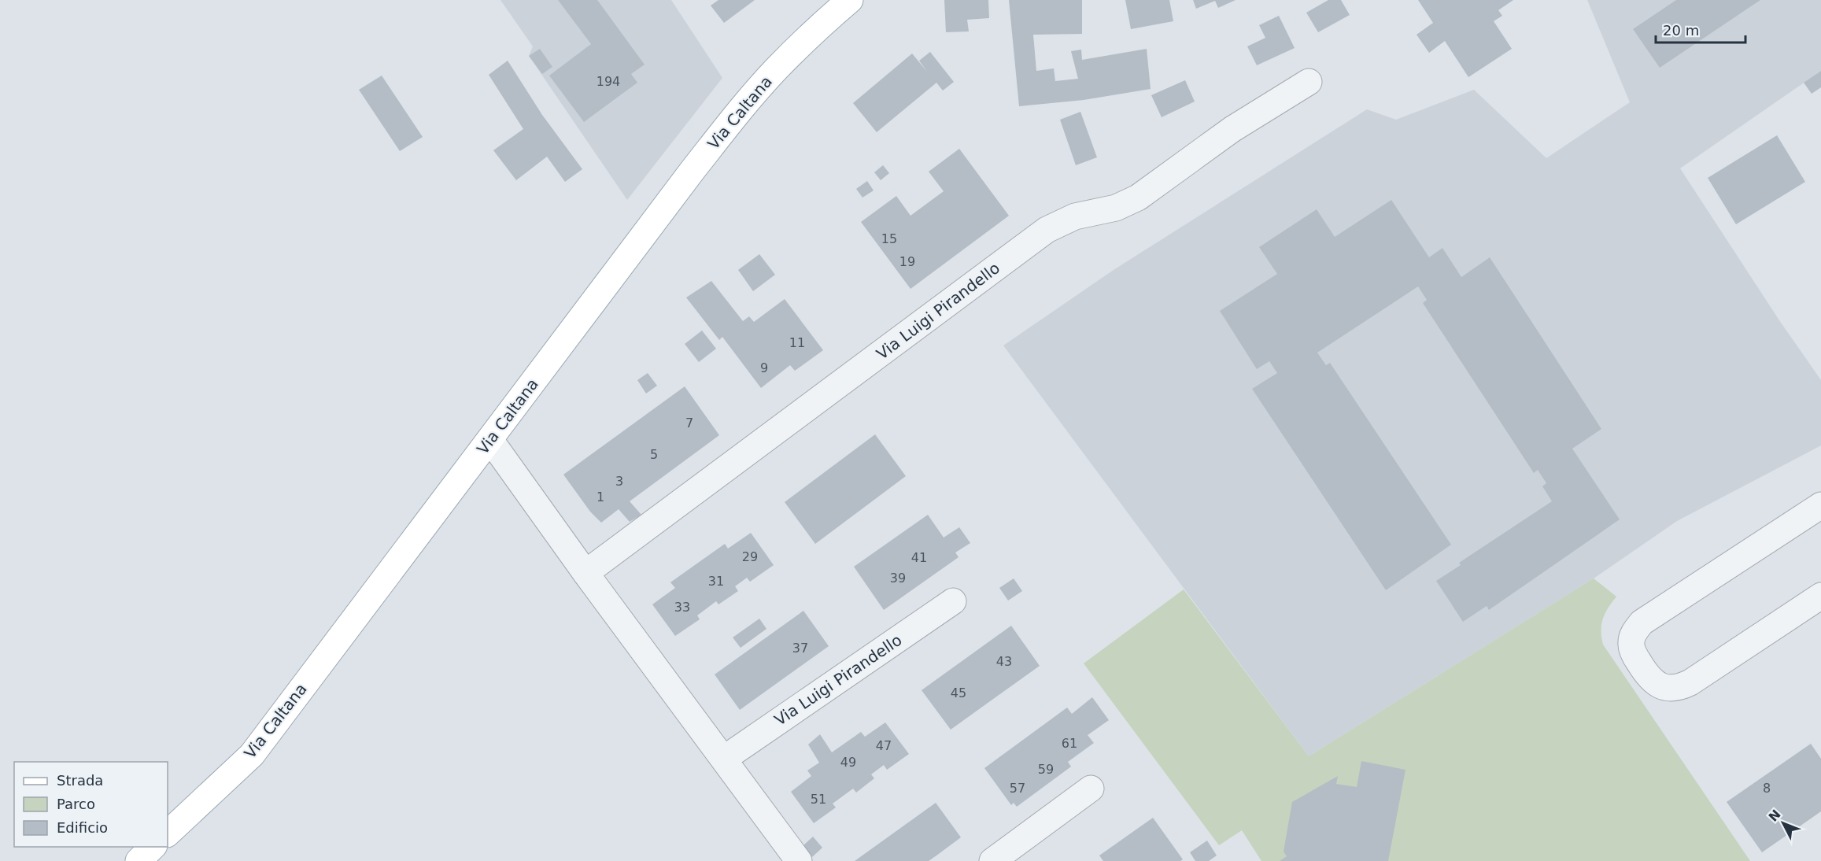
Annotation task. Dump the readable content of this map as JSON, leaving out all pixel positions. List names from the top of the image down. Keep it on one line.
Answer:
{"streets":{"main road":["Via Caltana"],"street":["Via Luigi Pirandello"]},"house_numbers":["194","15","19","11","9","7","5","3","1","29","41","39","31","33","37","43","45","61","47","49","59","57","8","51"],"legend":["Strada","Parco","Edificio"],"scale_bar":"20 m","north":"top left"}
